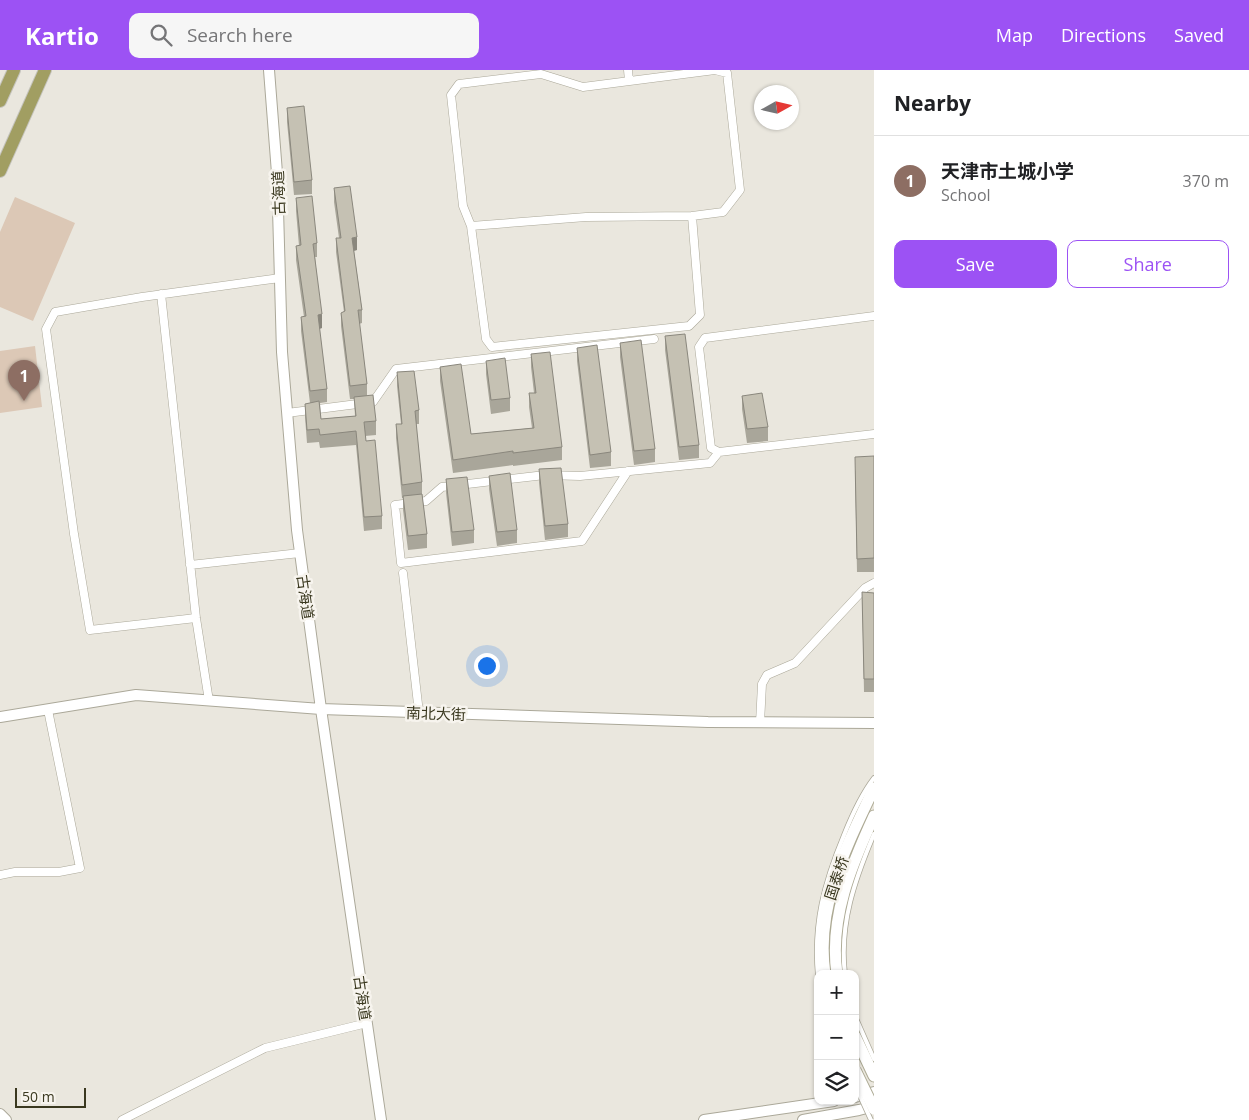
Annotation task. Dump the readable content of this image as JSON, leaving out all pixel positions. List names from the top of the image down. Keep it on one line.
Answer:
{"streets":{"main road":["国泰桥"],"street":["古海道","南北大街"]},"crossings":[["古海道","南北大街"]],"scale_bar":"50 m","north":"right","page":{"header":"Kartio","search":"Search here","nav":["Map","Directions","Saved"],"heading":"Nearby","list":[{"mark":"1","name":"天津市土城小学","note":"School","value":"370 m"}],"buttons":["Save","Share"],"pins":"1","map_buttons":["+","−"],"scale":"50 m"}}
